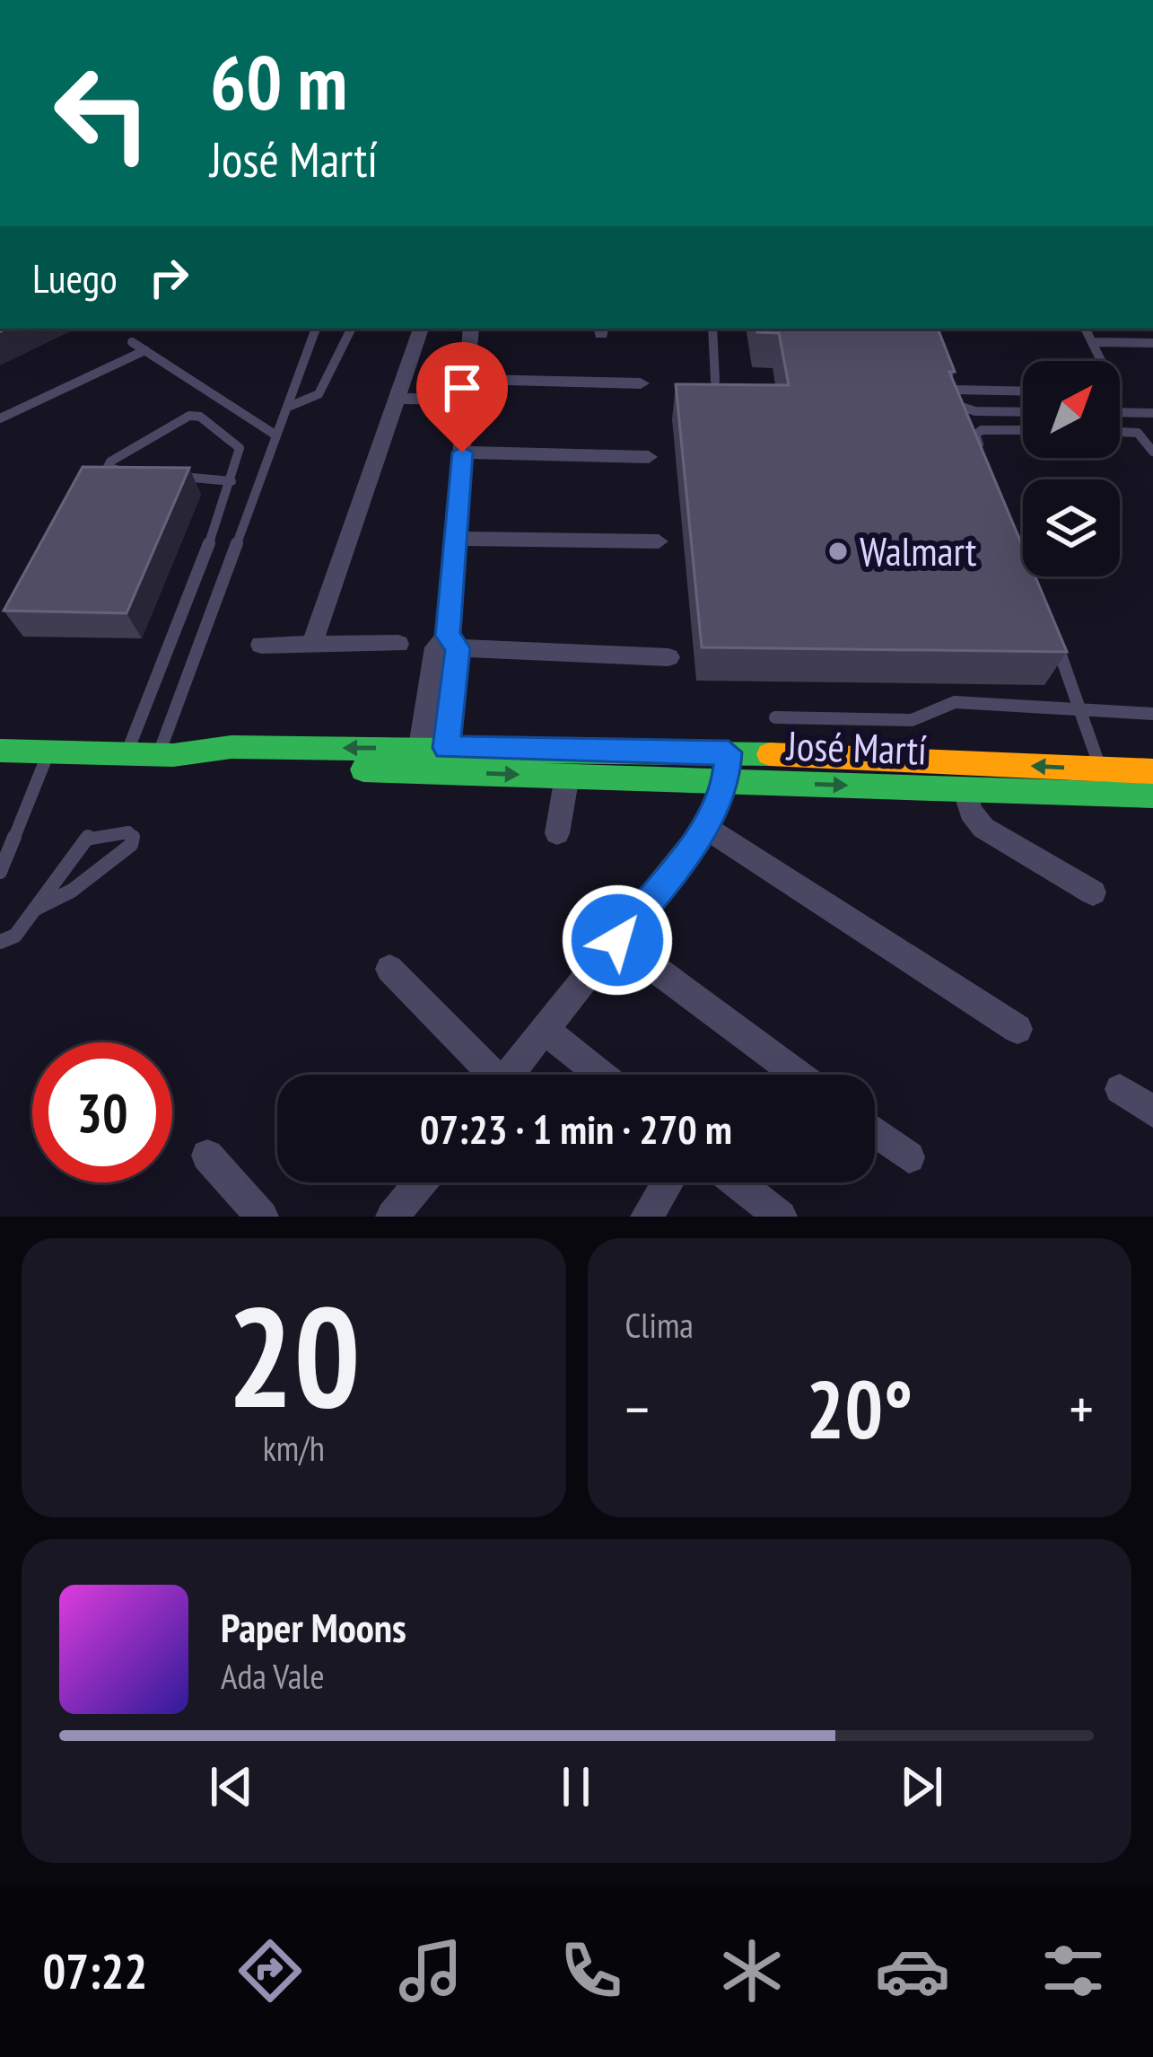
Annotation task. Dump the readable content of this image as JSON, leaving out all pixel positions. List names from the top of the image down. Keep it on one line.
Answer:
{"streets":{"main road":["José Martí"]},"places":["Walmart"],"north":"top right","page":{"turn":["60 m","José Martí"],"then":"Luego","limit":"30","trip":"07:23 · 1 min · 270 m","tile":[["20","km/h"],"Clima"],"heat":["−","20°","+"],"song":["Paper Moons","Ada Vale"],"tabs":"07:22"}}
